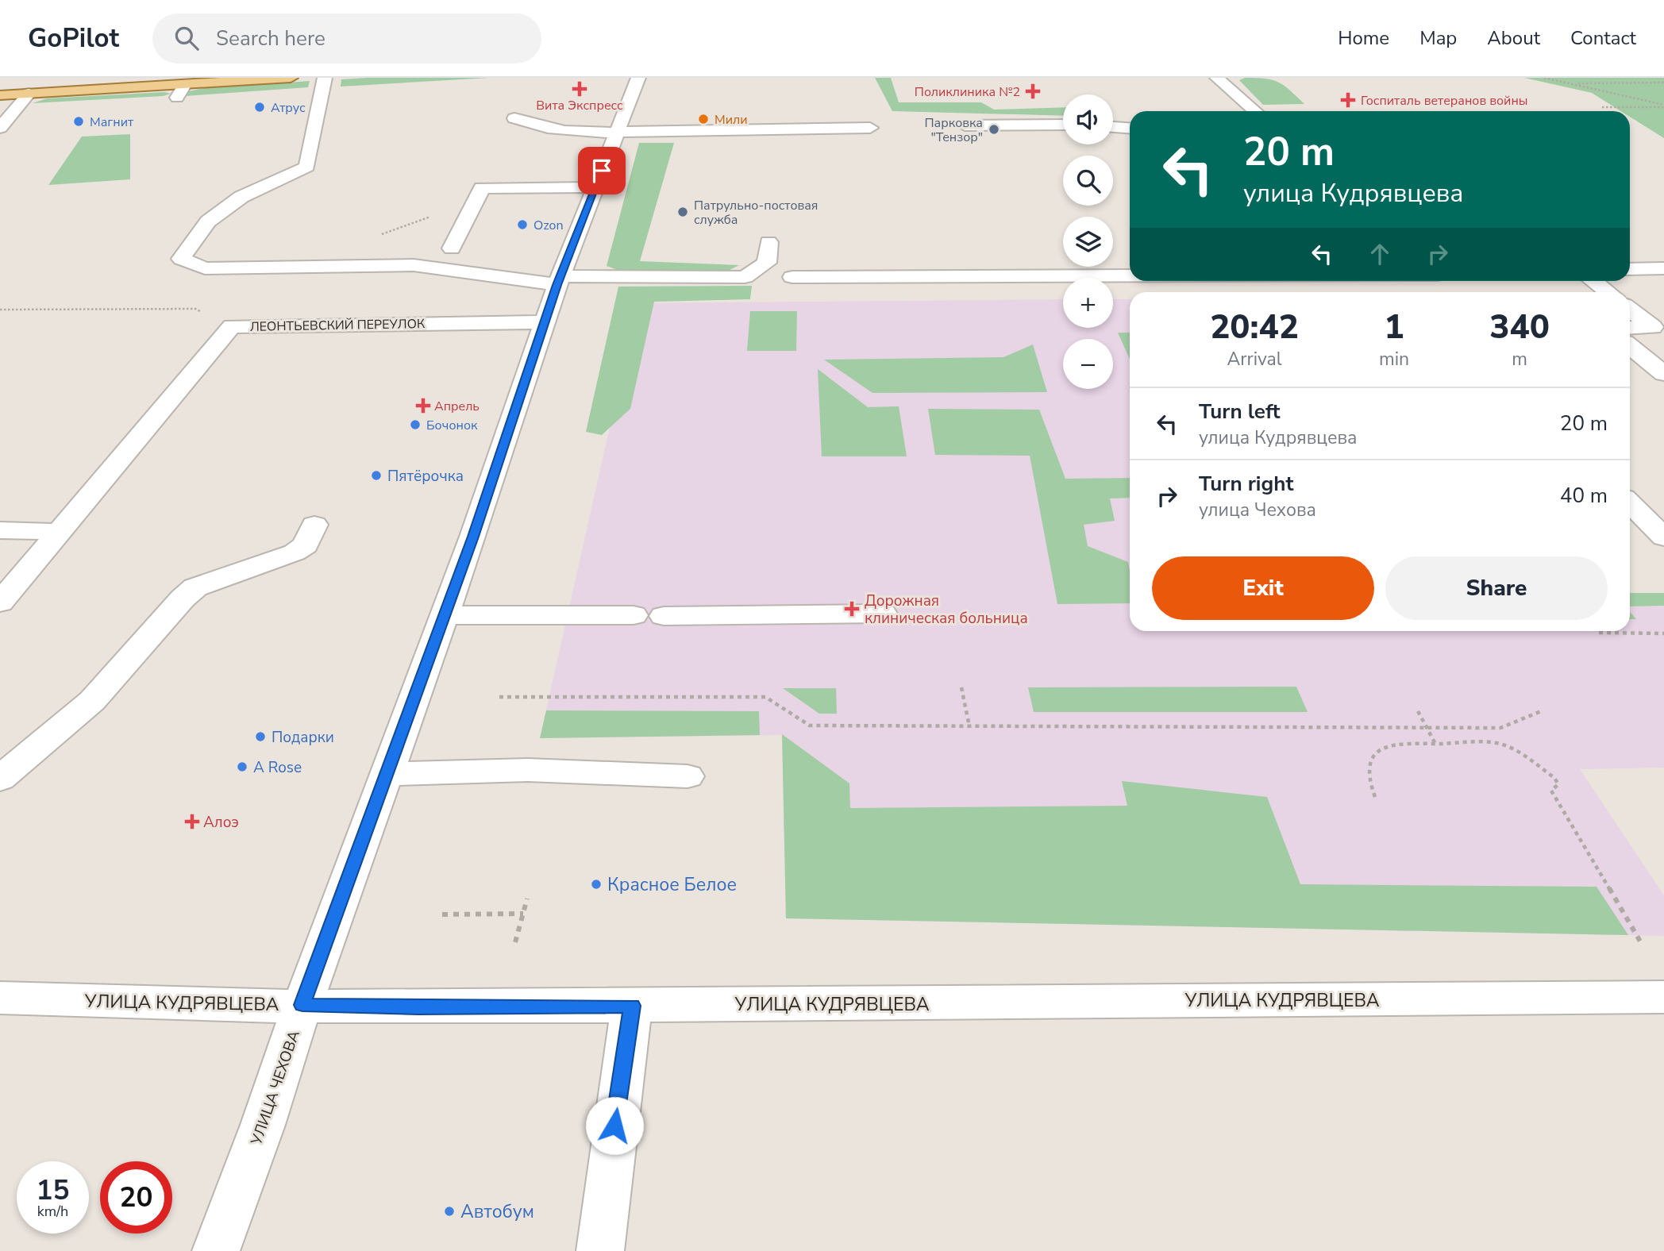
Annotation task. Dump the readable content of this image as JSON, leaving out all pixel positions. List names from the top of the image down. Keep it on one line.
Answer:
{"streets":{"street":["ЛЕОНТЬЕВСКИЙ ПЕРЕУЛОК","УЛИЦА КУДРЯВЦЕВА","УЛИЦА ЧЕХОВА"]},"crossings":[["ЛЕОНТЬЕВСКИЙ ПЕРЕУЛОК","УЛИЦА ЧЕХОВА"],["УЛИЦА КУДРЯВЦЕВА","УЛИЦА ЧЕХОВА"]],"places":{"health":["Вита Экспресс","Поликлиника №2","Госпиталь ветеранов войны","Апрель","Дорожная клиническая больница","Алоэ"],"other":["Атрус","Мили","Магнит","Парковка \"Тензор\"","Патрульно-постовая служба","Ozon","Бочонок","Пятёрочка","Подарки","A Rose","Красное Белое","Автобум"]},"page":{"header":"GoPilot","search":"Search here","nav":["Home","Map","About","Contact"],"map_buttons":["+","−"],"turn":["20 m","улица Кудрявцева"],"eta":["20:42","Arrival","1","min","340","m"],"list":[{"name":"Turn left","note":"улица Кудрявцева","value":"20 m"},{"name":"Turn right","note":"улица Чехова","value":"40 m"}],"buttons":["Exit","Share"],"speed":"15 km/h","limit":"20"}}
